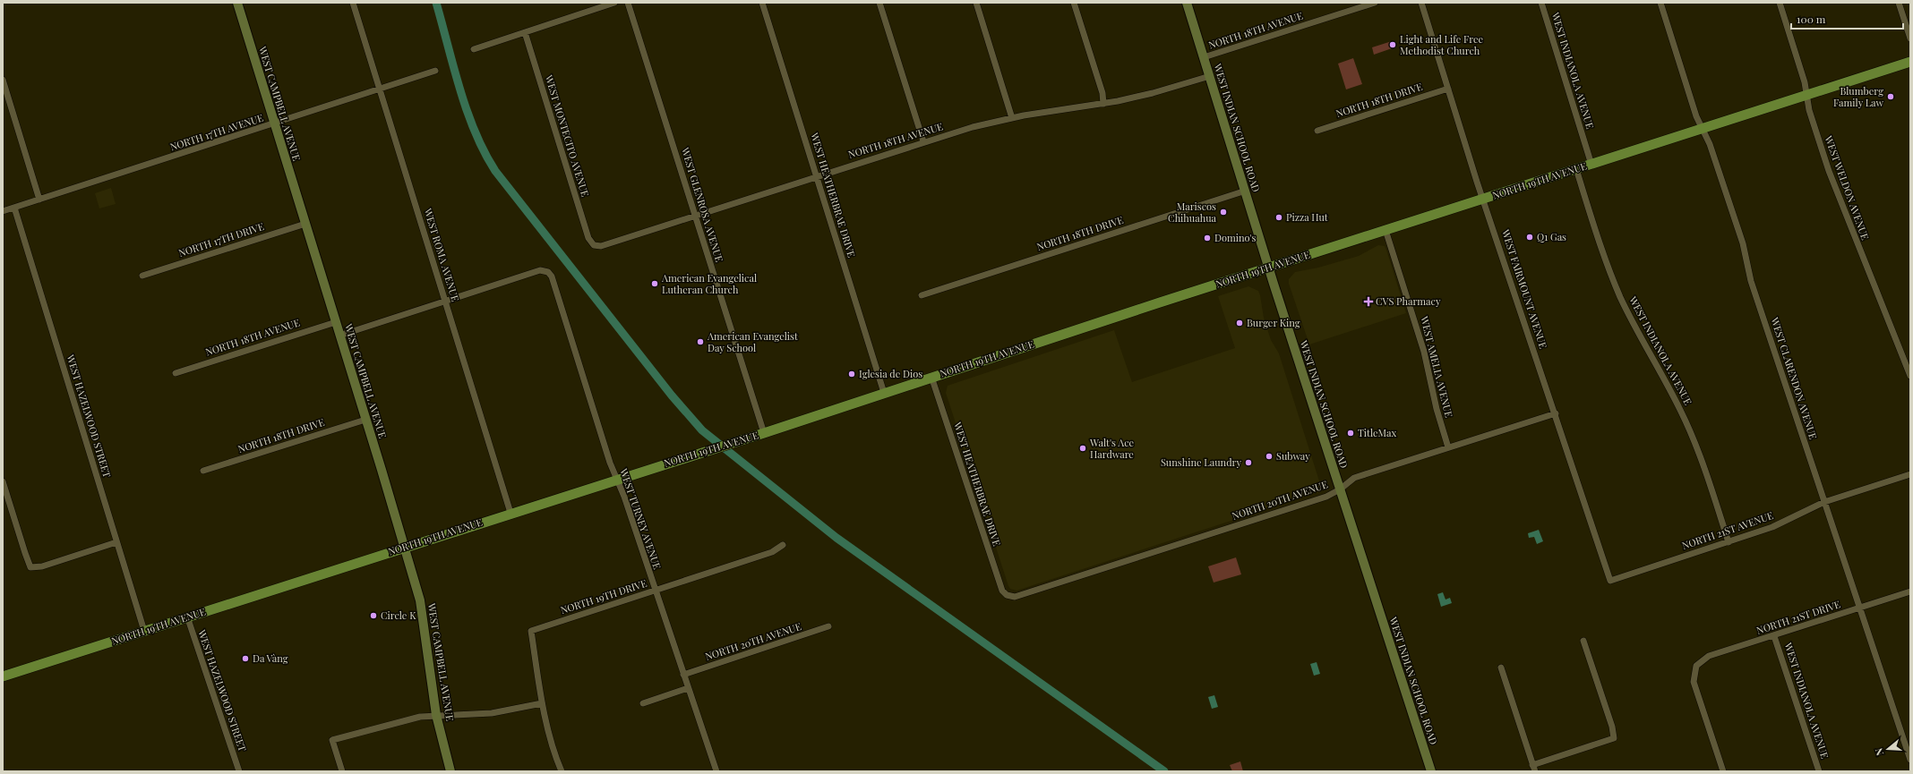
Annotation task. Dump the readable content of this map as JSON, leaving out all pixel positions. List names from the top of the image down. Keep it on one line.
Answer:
{"streets":{"main road":["WEST CAMPBELL AVENUE","WEST INDIAN SCHOOL ROAD","NORTH 19TH AVENUE"],"street":["NORTH 18TH AVENUE","WEST INDIANOLA AVENUE","NORTH 18TH DRIVE","NORTH 17TH AVENUE","WEST MONTECITO AVENUE","WEST WELDON AVENUE","WEST HEATHERBRAE DRIVE","WEST GLENROSA AVENUE","NORTH 17TH DRIVE","WEST ROMA AVENUE","WEST FAIRMOUNT AVENUE","WEST AMELIA AVENUE","WEST CLARENDON AVENUE","WEST HAZELWOOD STREET","NORTH 20TH AVENUE","WEST TURNEY AVENUE","NORTH 21ST AVENUE","NORTH 19TH DRIVE","NORTH 21ST DRIVE"]},"crossings":[["NORTH 18TH AVENUE","WEST CAMPBELL AVENUE"],["NORTH 18TH AVENUE","WEST INDIAN SCHOOL ROAD"],["NORTH 18TH AVENUE","WEST MONTECITO AVENUE"],["NORTH 18TH AVENUE","WEST HEATHERBRAE DRIVE"],["NORTH 18TH AVENUE","WEST GLENROSA AVENUE"],["WEST INDIANOLA AVENUE","NORTH 19TH AVENUE"],["WEST INDIANOLA AVENUE","NORTH 21ST AVENUE"],["WEST INDIANOLA AVENUE","NORTH 21ST DRIVE"],["NORTH 18TH DRIVE","WEST CAMPBELL AVENUE"],["NORTH 18TH DRIVE","WEST INDIAN SCHOOL ROAD"],["NORTH 18TH DRIVE","WEST FAIRMOUNT AVENUE"],["WEST CAMPBELL AVENUE","NORTH 17TH AVENUE"],["WEST CAMPBELL AVENUE","NORTH 19TH AVENUE"],["WEST CAMPBELL AVENUE","NORTH 17TH DRIVE"],["WEST INDIAN SCHOOL ROAD","NORTH 19TH AVENUE"],["WEST INDIAN SCHOOL ROAD","NORTH 20TH AVENUE"],["NORTH 17TH AVENUE","WEST ROMA AVENUE"],["NORTH 17TH AVENUE","WEST HAZELWOOD STREET"],["NORTH 19TH AVENUE","WEST WELDON AVENUE"],["NORTH 19TH AVENUE","WEST HEATHERBRAE DRIVE"],["NORTH 19TH AVENUE","WEST GLENROSA AVENUE"],["NORTH 19TH AVENUE","WEST ROMA AVENUE"],["NORTH 19TH AVENUE","WEST FAIRMOUNT AVENUE"],["NORTH 19TH AVENUE","WEST AMELIA AVENUE"],["NORTH 19TH AVENUE","WEST CLARENDON AVENUE"],["NORTH 19TH AVENUE","WEST HAZELWOOD STREET"],["NORTH 19TH AVENUE","WEST TURNEY AVENUE"],["WEST HEATHERBRAE DRIVE","NORTH 20TH AVENUE"],["WEST ROMA AVENUE","WEST TURNEY AVENUE"],["WEST FAIRMOUNT AVENUE","NORTH 20TH AVENUE"],["WEST FAIRMOUNT AVENUE","NORTH 21ST AVENUE"],["WEST AMELIA AVENUE","NORTH 20TH AVENUE"],["WEST CLARENDON AVENUE","NORTH 21ST AVENUE"],["WEST CLARENDON AVENUE","NORTH 21ST DRIVE"],["NORTH 20TH AVENUE","WEST TURNEY AVENUE"],["WEST TURNEY AVENUE","NORTH 19TH DRIVE"]],"places":{"other":["Light and Life Free Methodist Church","Blumberg Family Law","Mariscos Chihuahua","Pizza Hut","Q1 Gas","Domino's","American Evangelical Lutheran Church","Burger King","American Evangelist Day School","Iglesia de Dios","TitleMax","Walt's Ace Hardware","Subway","Sunshine Laundry","Circle K","Da Vàng"],"health":["CVS Pharmacy"]},"scale_bar":"100 m","north":"left"}
